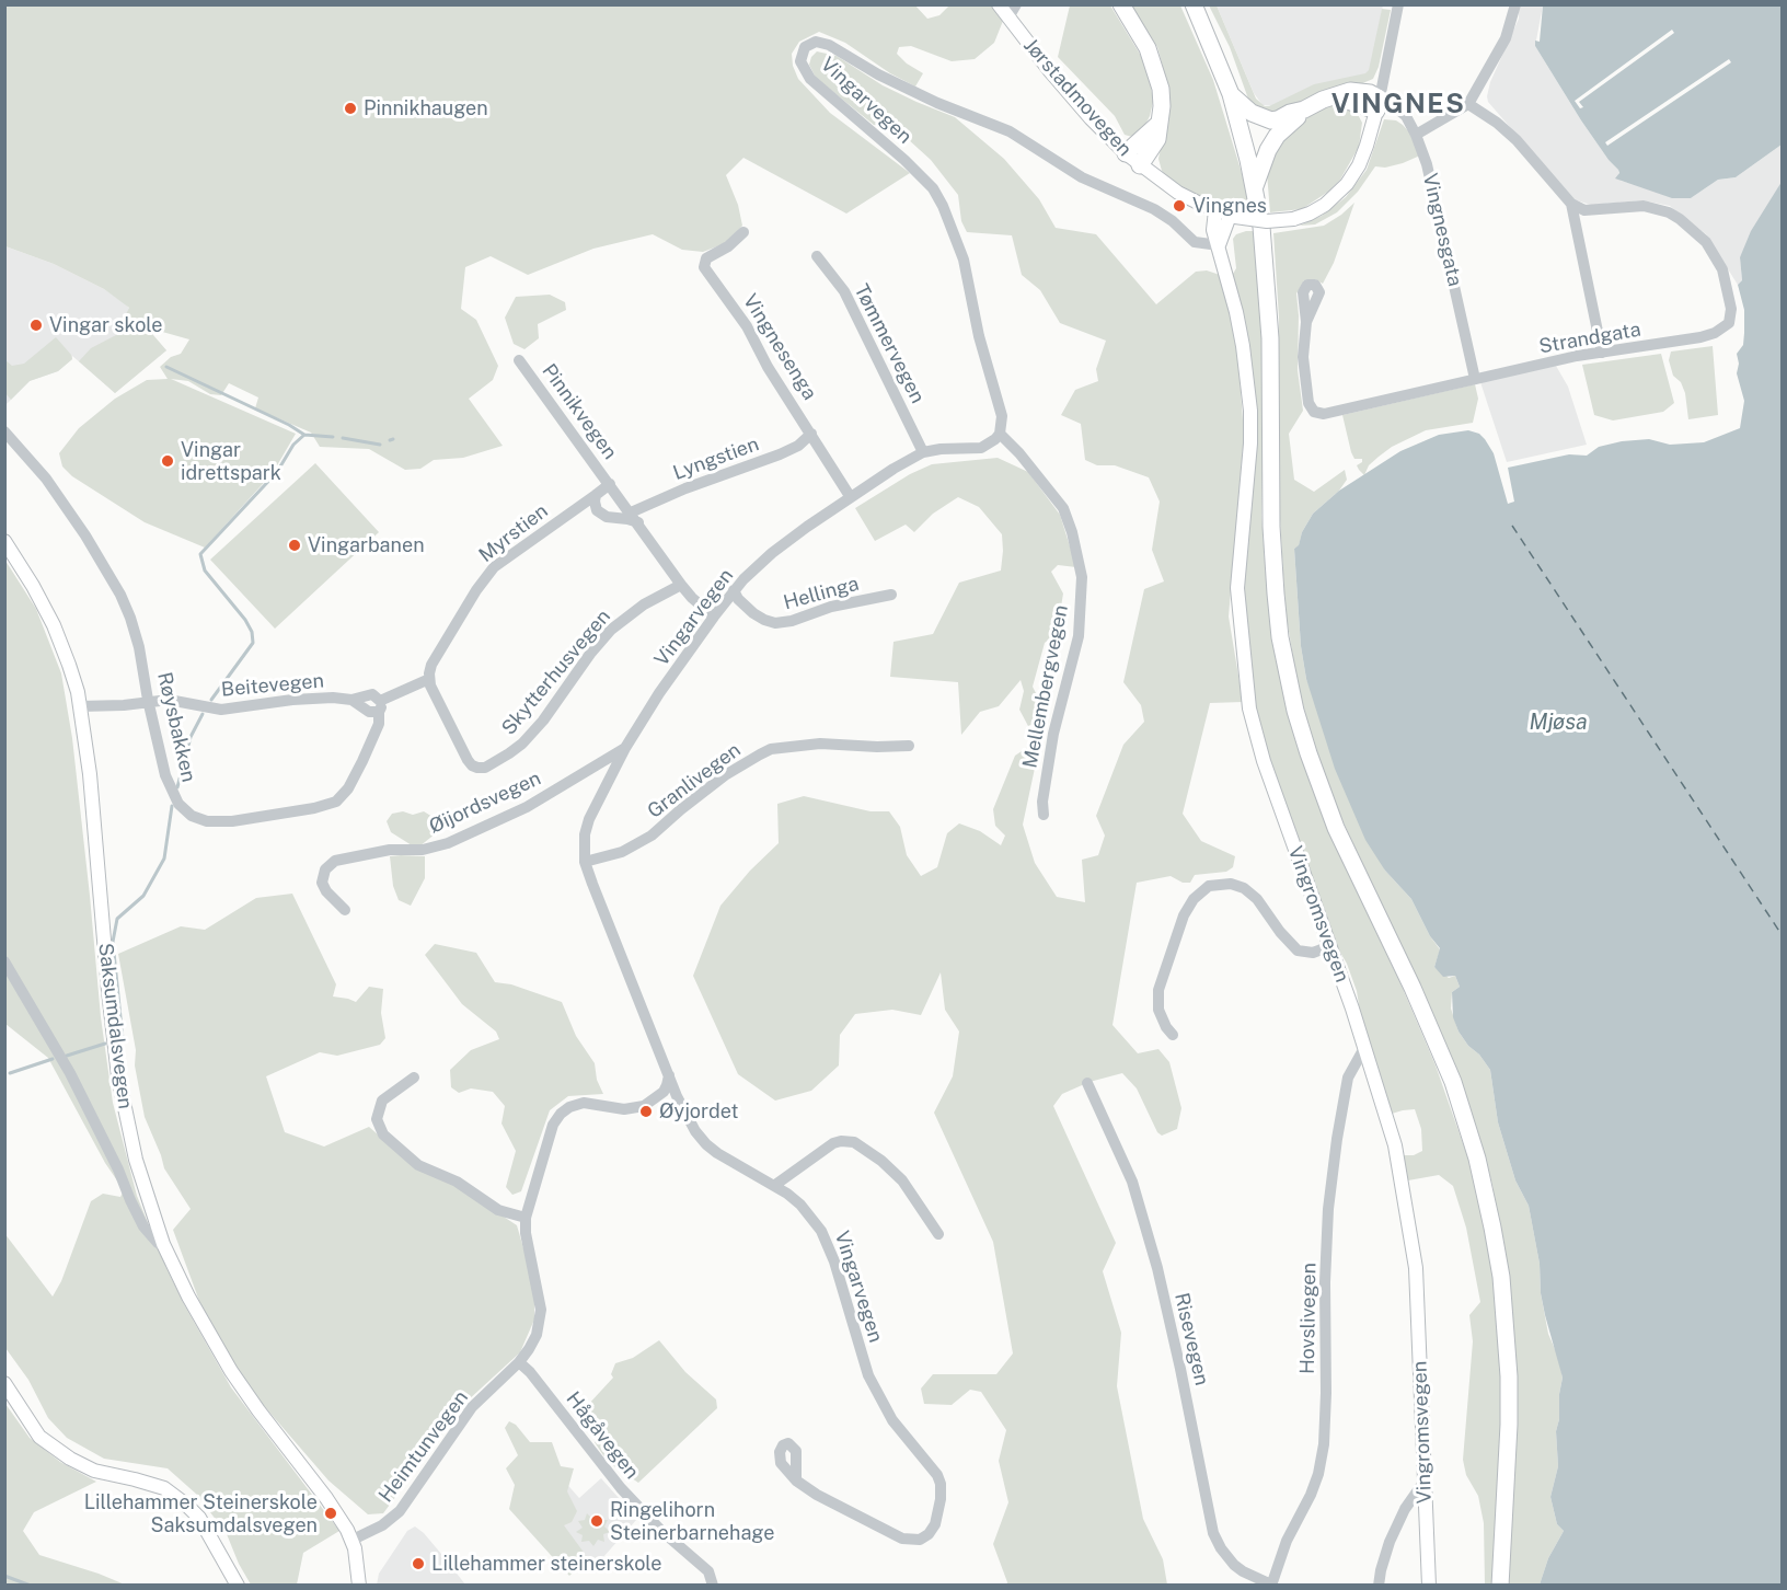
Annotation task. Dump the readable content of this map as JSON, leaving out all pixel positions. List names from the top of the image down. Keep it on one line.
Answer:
{"streets":{"main road":["Jørstadmovegen","Vingromsvegen","Saksumdalsvegen"],"street":["Vingarvegen","Vingnesgata","Strandgata","Tømmervegen","Vingnesenga","Pinnikvegen","Lyngstien","Myrstien","Hellinga","Skytterhusvegen","Beitevegen","Mellembergvegen","Røysbakken","Granlivegen","Øijordsvegen","Hovslivegen","Risevegen","Hågåvegen","Heimtunvegen"]},"crossings":[["Jørstadmovegen","Vingromsvegen"],["Vingarvegen","Tømmervegen"],["Vingarvegen","Vingnesenga"],["Vingarvegen","Pinnikvegen"],["Vingarvegen","Hellinga"],["Vingarvegen","Mellembergvegen"],["Vingarvegen","Granlivegen"],["Vingarvegen","Øijordsvegen"],["Vingarvegen","Vingromsvegen"],["Vingarvegen","Heimtunvegen"],["Vingnesgata","Strandgata"],["Vingnesenga","Lyngstien"],["Pinnikvegen","Lyngstien"],["Pinnikvegen","Myrstien"],["Pinnikvegen","Skytterhusvegen"],["Myrstien","Skytterhusvegen"],["Beitevegen","Røysbakken"],["Beitevegen","Saksumdalsvegen"],["Vingromsvegen","Hovslivegen"],["Saksumdalsvegen","Heimtunvegen"],["Hovslivegen","Risevegen"],["Hågåvegen","Heimtunvegen"]],"districts":["VINGNES"],"water":["Mjøsa"],"places":["Pinnikhaugen","Vingnes","Vingar skole","Vingar idrettspark","Vingarbanen","Øyjordet","Lillehammer Steinerskole Saksumdalsvegen","Ringelihorn Steinerbarnehage","Lillehammer steinerskole"]}
